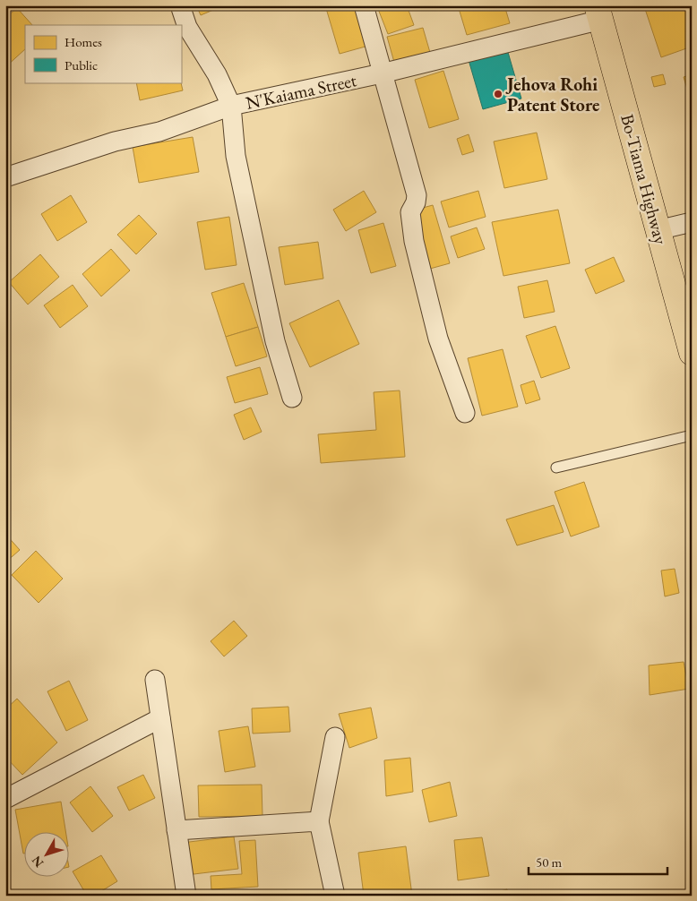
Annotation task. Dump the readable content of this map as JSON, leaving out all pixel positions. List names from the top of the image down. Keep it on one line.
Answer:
{"streets":{"highway":["Bo-Tiama Highway"],"street":["N'Kaiama Street"]},"crossings":[["N'Kaiama Street","Bo-Tiama Highway"]],"places":["Jehova Rohi Patent Store"],"legend":["Homes","Public"],"scale_bar":"50 m","north":"bottom left"}
